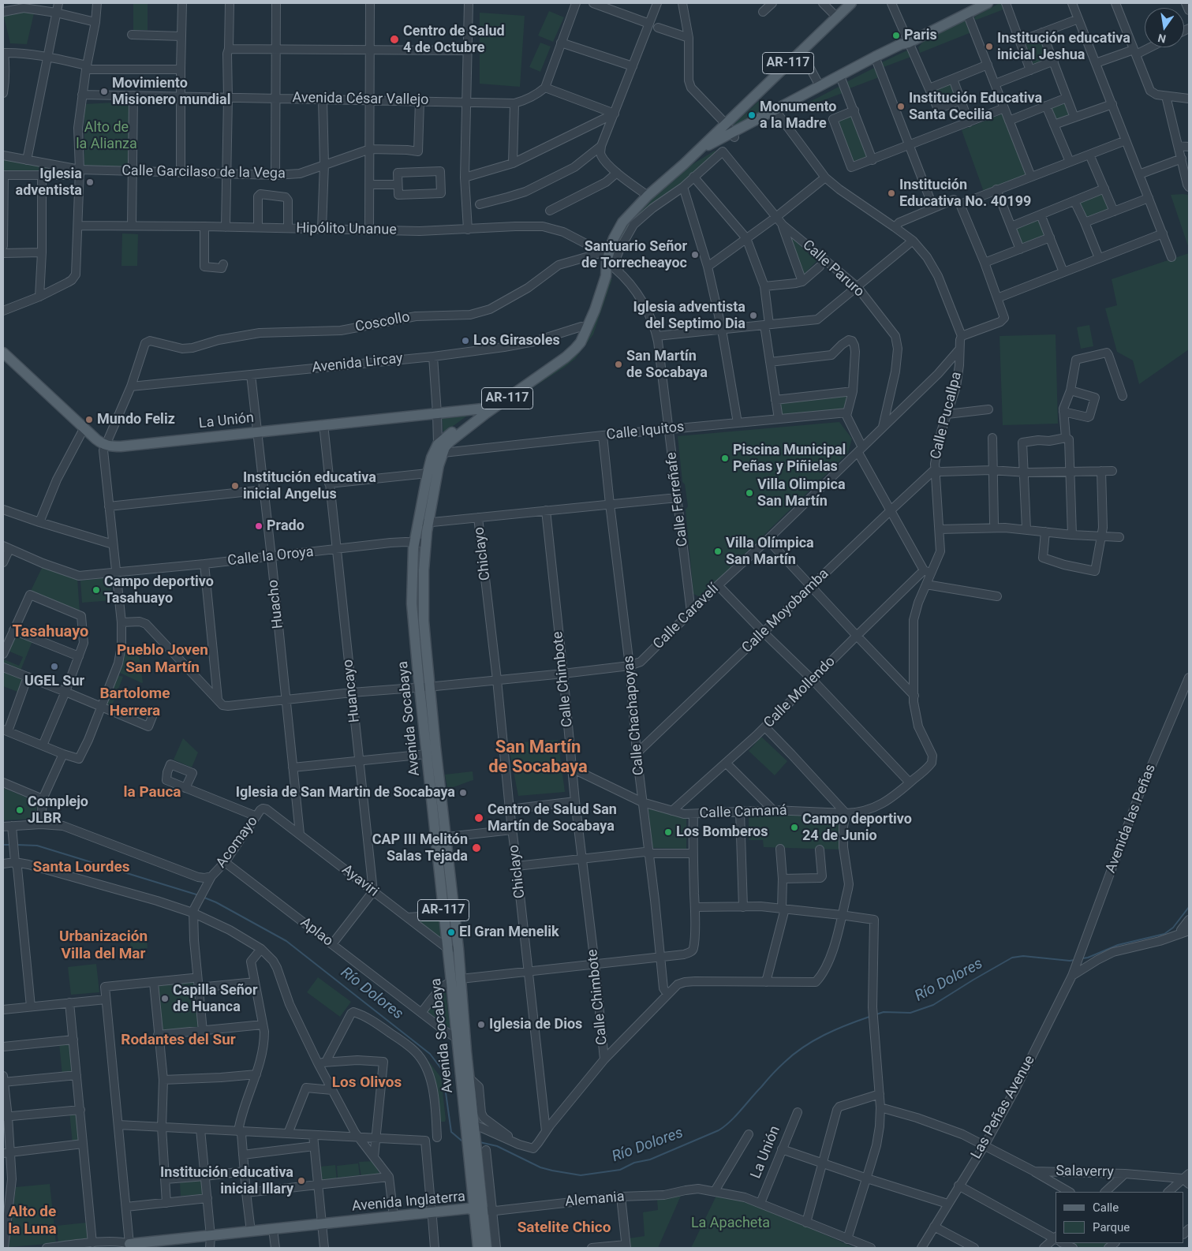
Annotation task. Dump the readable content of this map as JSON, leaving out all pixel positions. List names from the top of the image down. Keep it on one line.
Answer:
{"streets":{"main road":["AR-117","La Unión","Avenida Socabaya","Avenida Inglaterra"],"street":["Avenida César Vallejo","Calle Garcilaso de la Vega","Hipólito Unanue","Calle Paruro","Coscollo","Avenida Lircay","Calle Pucallpa","Calle Iquitos","Calle Ferreñafe","Chiclayo","Calle la Oroya","Huacho","Calle Moyobamba","Calle Caravelí","Calle Chimbote","Huancayo","Calle Mollendo","Calle Chachapoyas","Calle Camaná","Avenida las Peñas","Acomayo","Ayaviri","Aplao","Las Peñas Avenue","Salaverry","Alemania"]},"crossings":[["AR-117","Avenida Socabaya"],["Avenida César Vallejo","Calle Garcilaso de la Vega"],["Hipólito Unanue","Coscollo"],["Hipólito Unanue","Calle Ferreñafe"],["Hipólito Unanue","Avenida Socabaya"],["Calle Paruro","Calle Caravelí"],["Coscollo","Avenida Lircay"],["Coscollo","Calle Ferreñafe"],["Coscollo","Avenida Socabaya"],["Avenida Lircay","Huacho"],["Avenida Lircay","Avenida Socabaya"],["Calle Pucallpa","Calle Moyobamba"],["Calle Pucallpa","Calle Caravelí"],["Calle Pucallpa","Calle Mollendo"],["Calle Pucallpa","Calle Camaná"],["La Unión","Huacho"],["La Unión","Huancayo"],["La Unión","Avenida Socabaya"],["La Unión","Alemania"],["Calle Iquitos","Calle Ferreñafe"],["Calle Iquitos","Calle Chachapoyas"],["Calle Iquitos","Avenida Socabaya"],["Calle Ferreñafe","Calle Caravelí"],["Calle Ferreñafe","Avenida Socabaya"],["Chiclayo","Calle Caravelí"],["Calle la Oroya","Huacho"],["Calle la Oroya","Huancayo"],["Calle la Oroya","Avenida Socabaya"],["Huacho","Calle Caravelí"],["Huacho","Ayaviri"],["Calle Moyobamba","Calle Chachapoyas"],["Calle Caravelí","Calle Chimbote"],["Calle Caravelí","Huancayo"],["Calle Caravelí","Calle Chachapoyas"],["Calle Caravelí","Avenida Socabaya"],["Calle Chimbote","Calle Camaná"],["Huancayo","Ayaviri"],["Calle Mollendo","Calle Camaná"],["Calle Chachapoyas","Calle Camaná"],["Avenida Socabaya","Ayaviri"],["Avenida Socabaya","Aplao"],["Avenida Socabaya","Alemania"],["Avenida Socabaya","Avenida Inglaterra"],["Avenida las Peñas","Las Peñas Avenue"],["Acomayo","Ayaviri"],["Acomayo","Aplao"],["Las Peñas Avenue","Salaverry"],["Alemania","Avenida Inglaterra"]],"districts":["Tasahuayo","Pueblo Joven San Martín","Bartolome Herrera","San Martín de Socabaya","la Pauca","Santa Lourdes","Urbanización Villa del Mar","Rodantes del Sur","Los Olivos","Alto de la Luna","Satelite Chico"],"water":["Río Dolores"],"parks":["Alto de la Alianza","La Apacheta"],"places":["Paris","Centro de Salud 4 de Octubre","Institución educativa inicial Jeshua","Movimiento Misionero mundial","Institución Educativa Santa Cecilia","Monumento a la Madre","Iglesia adventista","Institución Educativa No. 40199","Santuario Señor de Torrecheayoc","Iglesia adventista del Septimo Dia","Los Girasoles","San Martín de Socabaya","Mundo Feliz","Piscina Municipal Peñas y Piñielas","Institución educativa inicial Angelus","Villa Olimpica San Martín","Prado","Villa Olímpica San Martín","Campo deportivo Tasahuayo","UGEL Sur","Iglesia de San Martin de Socabaya","Complejo JLBR","Centro de Salud San Martín de Socabaya","Campo deportivo 24 de Junio","Los Bomberos","CAP III Melitón Salas Tejada","El Gran Menelik","Capilla Señor de Huanca","Iglesia de Dios","Institución educativa inicial Illary"],"legend":["Calle","Parque"],"north":"bottom"}
